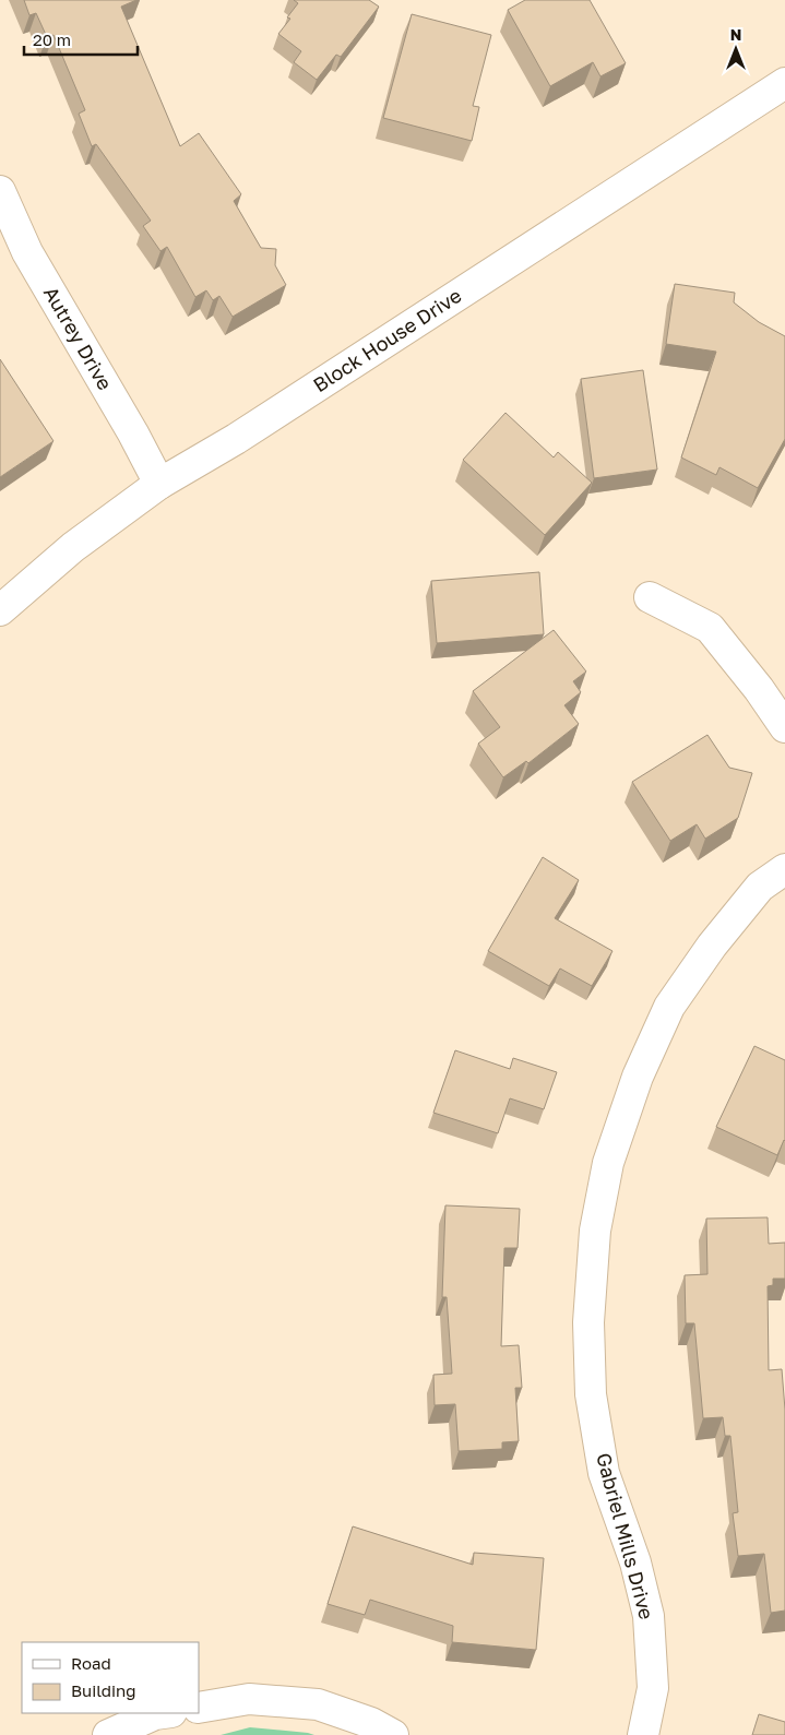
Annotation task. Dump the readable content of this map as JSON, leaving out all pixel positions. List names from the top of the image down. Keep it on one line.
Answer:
{"streets":{"street":["Autrey Drive","Block House Drive","Gabriel Mills Drive"]},"crossings":[["Autrey Drive","Block House Drive"]],"legend":["Road","Building"],"scale_bar":"20 m","north":"top"}
